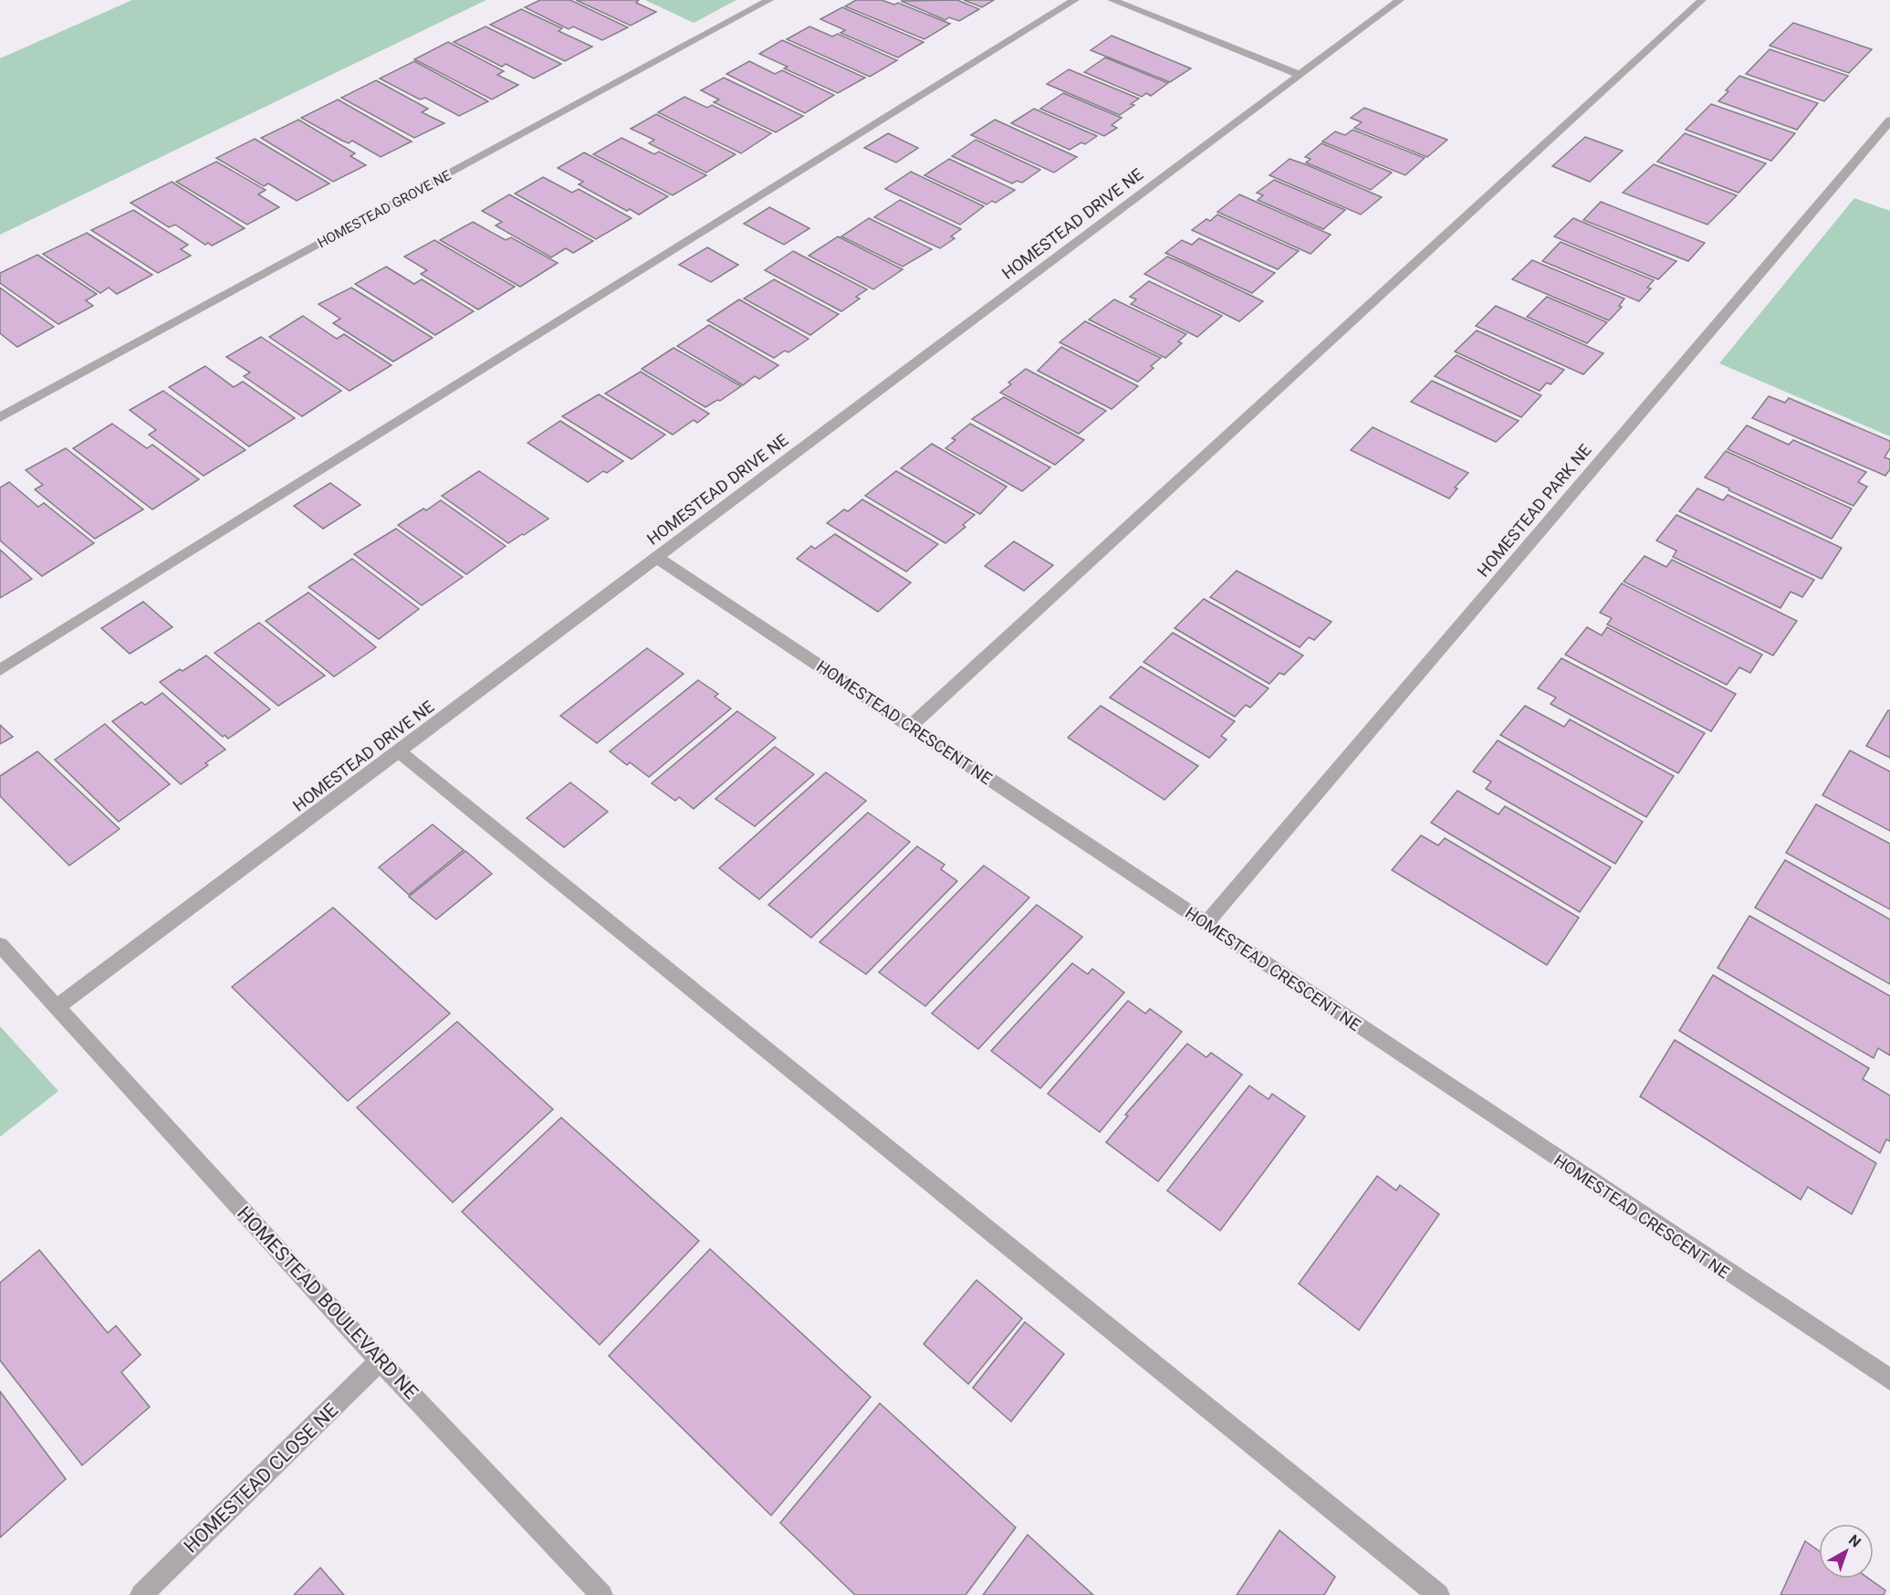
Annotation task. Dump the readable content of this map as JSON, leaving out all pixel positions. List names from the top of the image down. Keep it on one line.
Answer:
{"streets":{"street":["HOMESTEAD GROVE NE","HOMESTEAD DRIVE NE","HOMESTEAD PARK NE","HOMESTEAD CRESCENT NE","HOMESTEAD BOULEVARD NE","HOMESTEAD CLOSE NE"]},"crossings":[["HOMESTEAD DRIVE NE","HOMESTEAD CRESCENT NE"],["HOMESTEAD DRIVE NE","HOMESTEAD BOULEVARD NE"],["HOMESTEAD PARK NE","HOMESTEAD CRESCENT NE"],["HOMESTEAD BOULEVARD NE","HOMESTEAD CLOSE NE"]],"north":"top right"}
